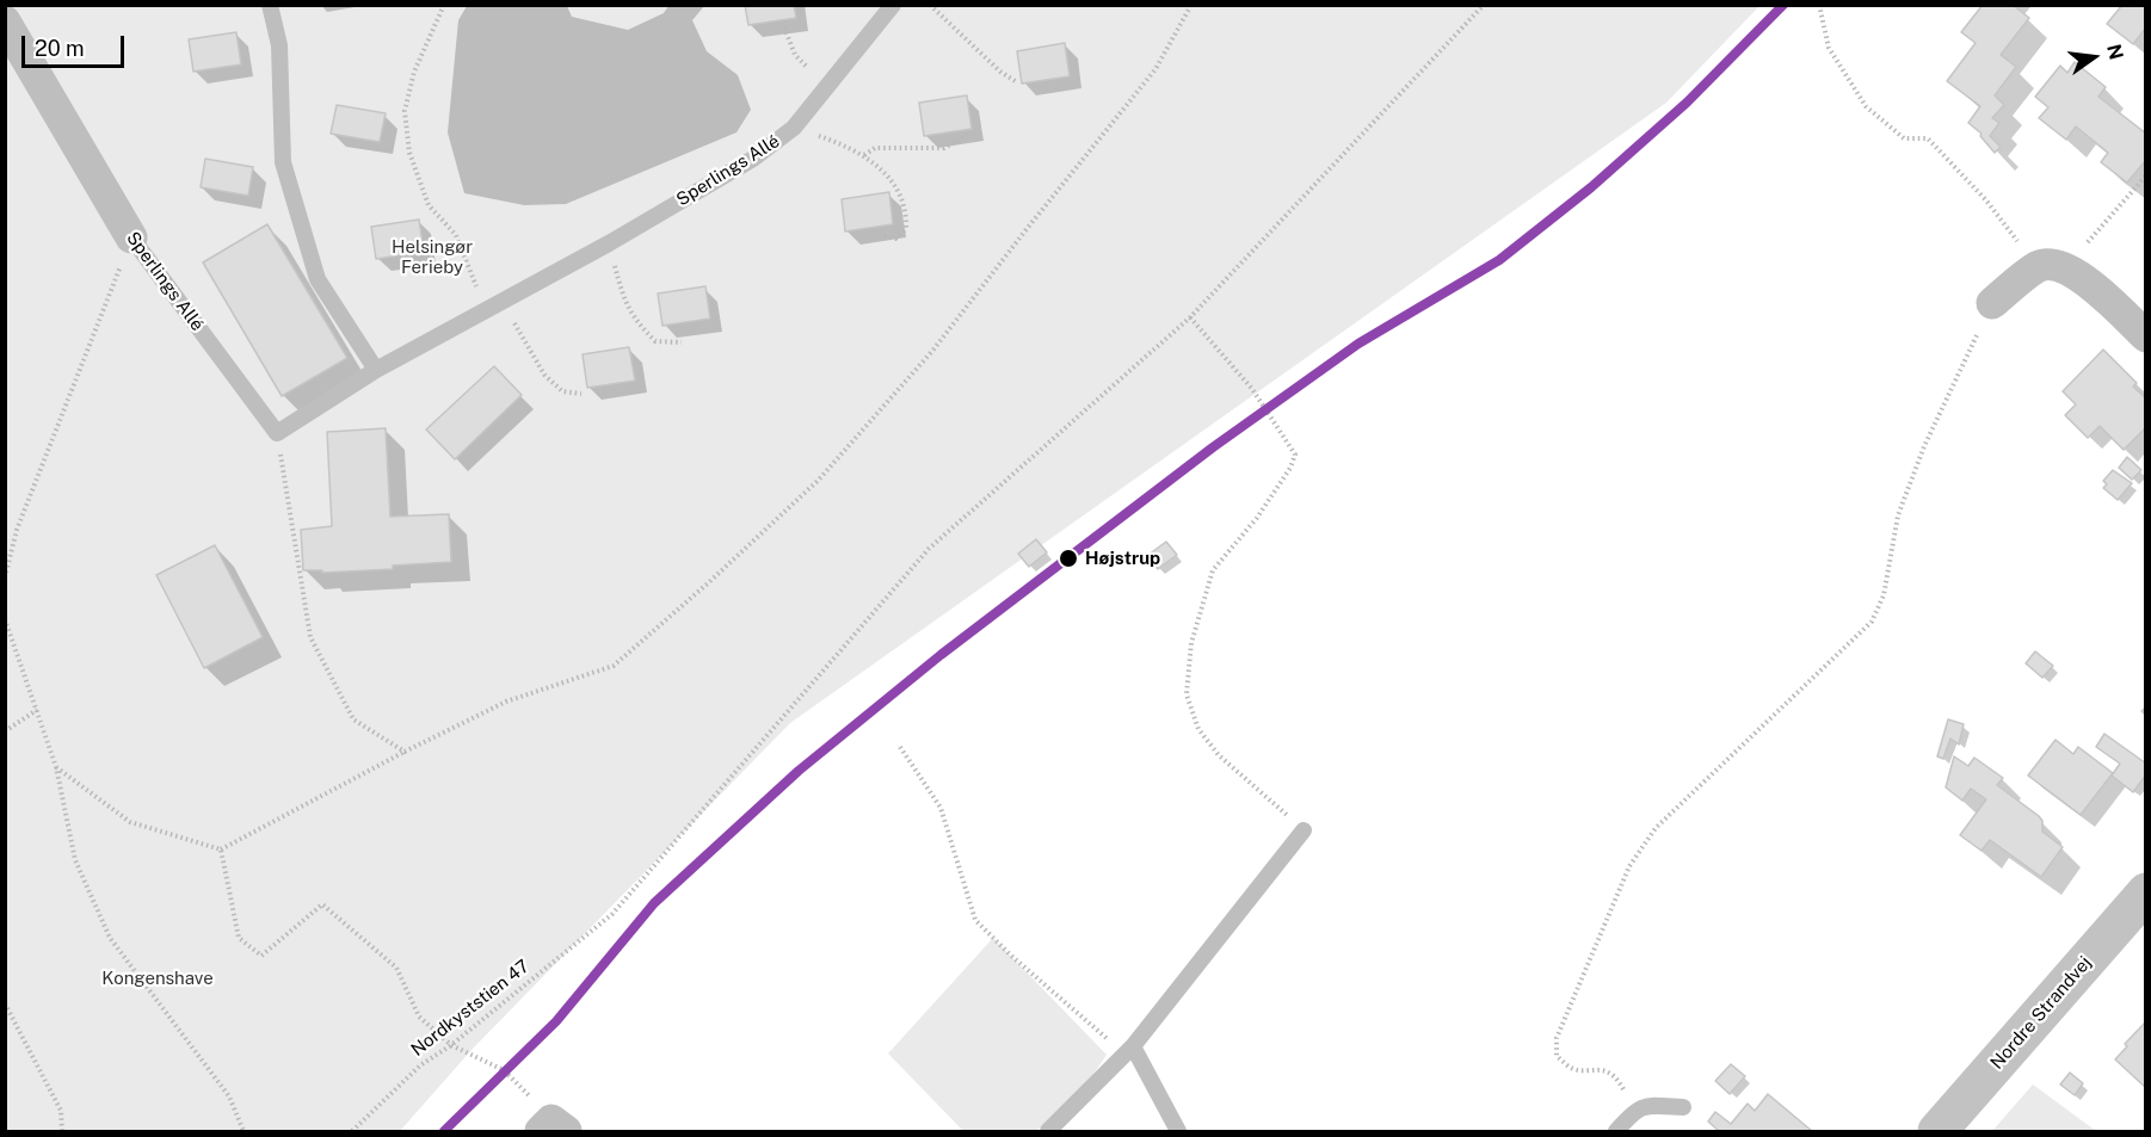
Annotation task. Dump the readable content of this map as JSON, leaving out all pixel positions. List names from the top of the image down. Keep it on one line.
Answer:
{"streets":{"main road":["Nordre Strandvej"],"street":["Sperlings Allé"],"path":["Nordkyststien 47"]},"parks":["Helsingør Ferieby","Kongenshave"],"places":["Højstrup"],"scale_bar":"20 m","north":"right"}
